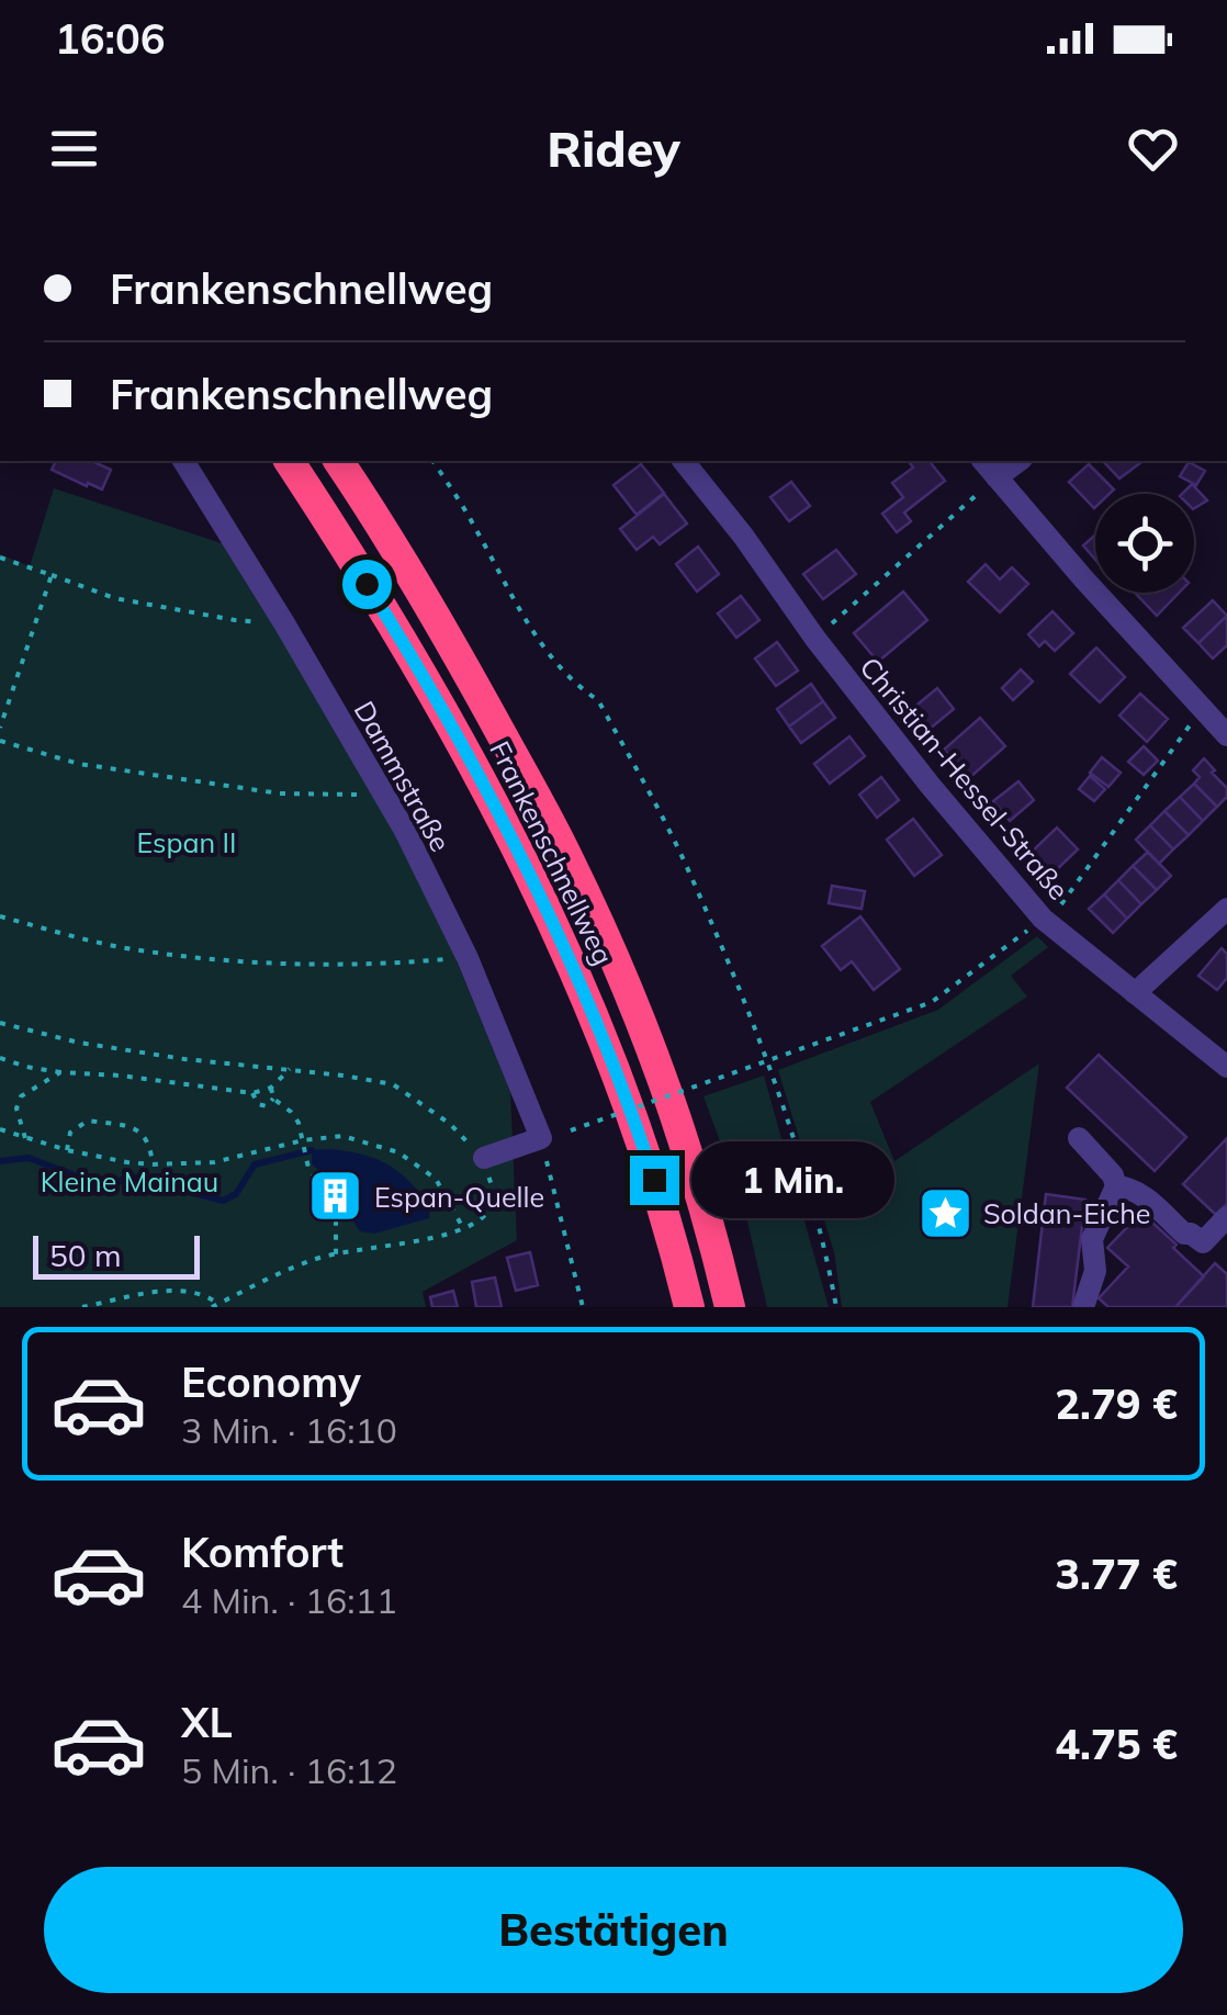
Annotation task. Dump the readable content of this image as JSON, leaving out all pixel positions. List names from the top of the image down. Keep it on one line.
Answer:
{"streets":{"highway":["Frankenschnellweg"],"street":["Dammstraße","Christian-Hessel-Straße"]},"parks":["Espan II","Kleine Mainau"],"places":{"building":["Espan-Quelle"],"place":["Soldan-Eiche"]},"scale_bar":"50 m","page":{"status":"16:06","header":"Ridey","banner":["Frankenschnellweg","Frankenschnellweg"],"bubble":"1 Min.","scale":"50 m","list":[{"name":"Economy","note":"3 Min. · 16:10","value":"2.79 €"},{"name":"Komfort","note":"4 Min. · 16:11","value":"3.77 €"},{"name":"XL","note":"5 Min. · 16:12","value":"4.75 €"}],"buttons":"Bestätigen"}}
